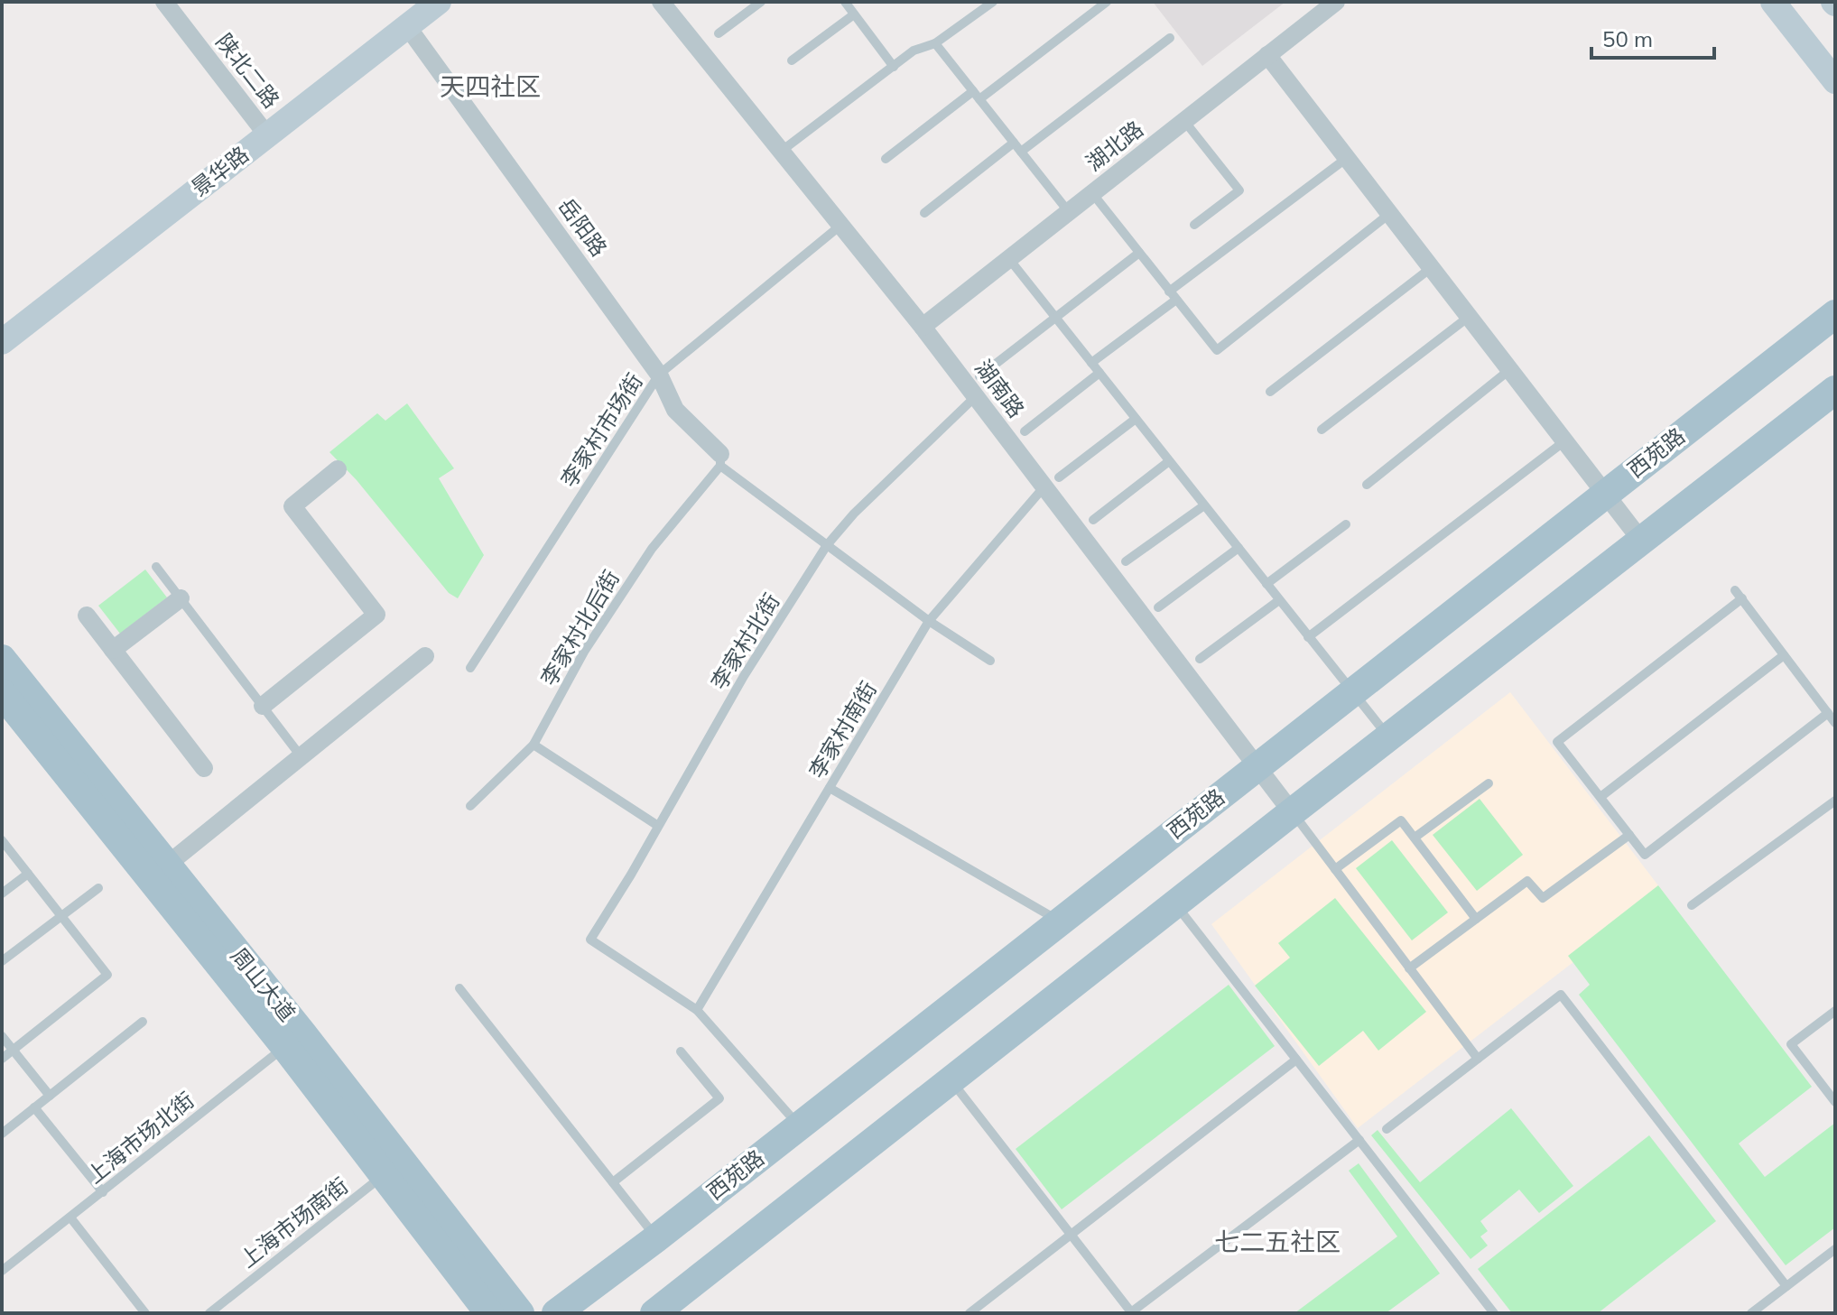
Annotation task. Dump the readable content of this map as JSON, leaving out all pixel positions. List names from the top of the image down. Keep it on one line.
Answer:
{"streets":{"main road":["景华路","西苑路","周山大道"],"street":["陕北二路","湖北路","岳阳路","湖南路"],"lane":["李家村市场街","李家村北后街","李家村北街","李家村南街","上海市场北街","上海市场南街"]},"crossings":[["陕北二路","景华路"],["湖北路","湖南路"],["景华路","岳阳路"],["岳阳路","李家村市场街"],["岳阳路","李家村北后街"],["湖南路","李家村市场街"],["湖南路","西苑路"],["湖南路","李家村北街"],["湖南路","李家村南街"],["李家村北街","李家村南街"],["周山大道","上海市场北街"],["周山大道","上海市场南街"]],"districts":["天四社区","七二五社区"],"scale_bar":"50 m"}
